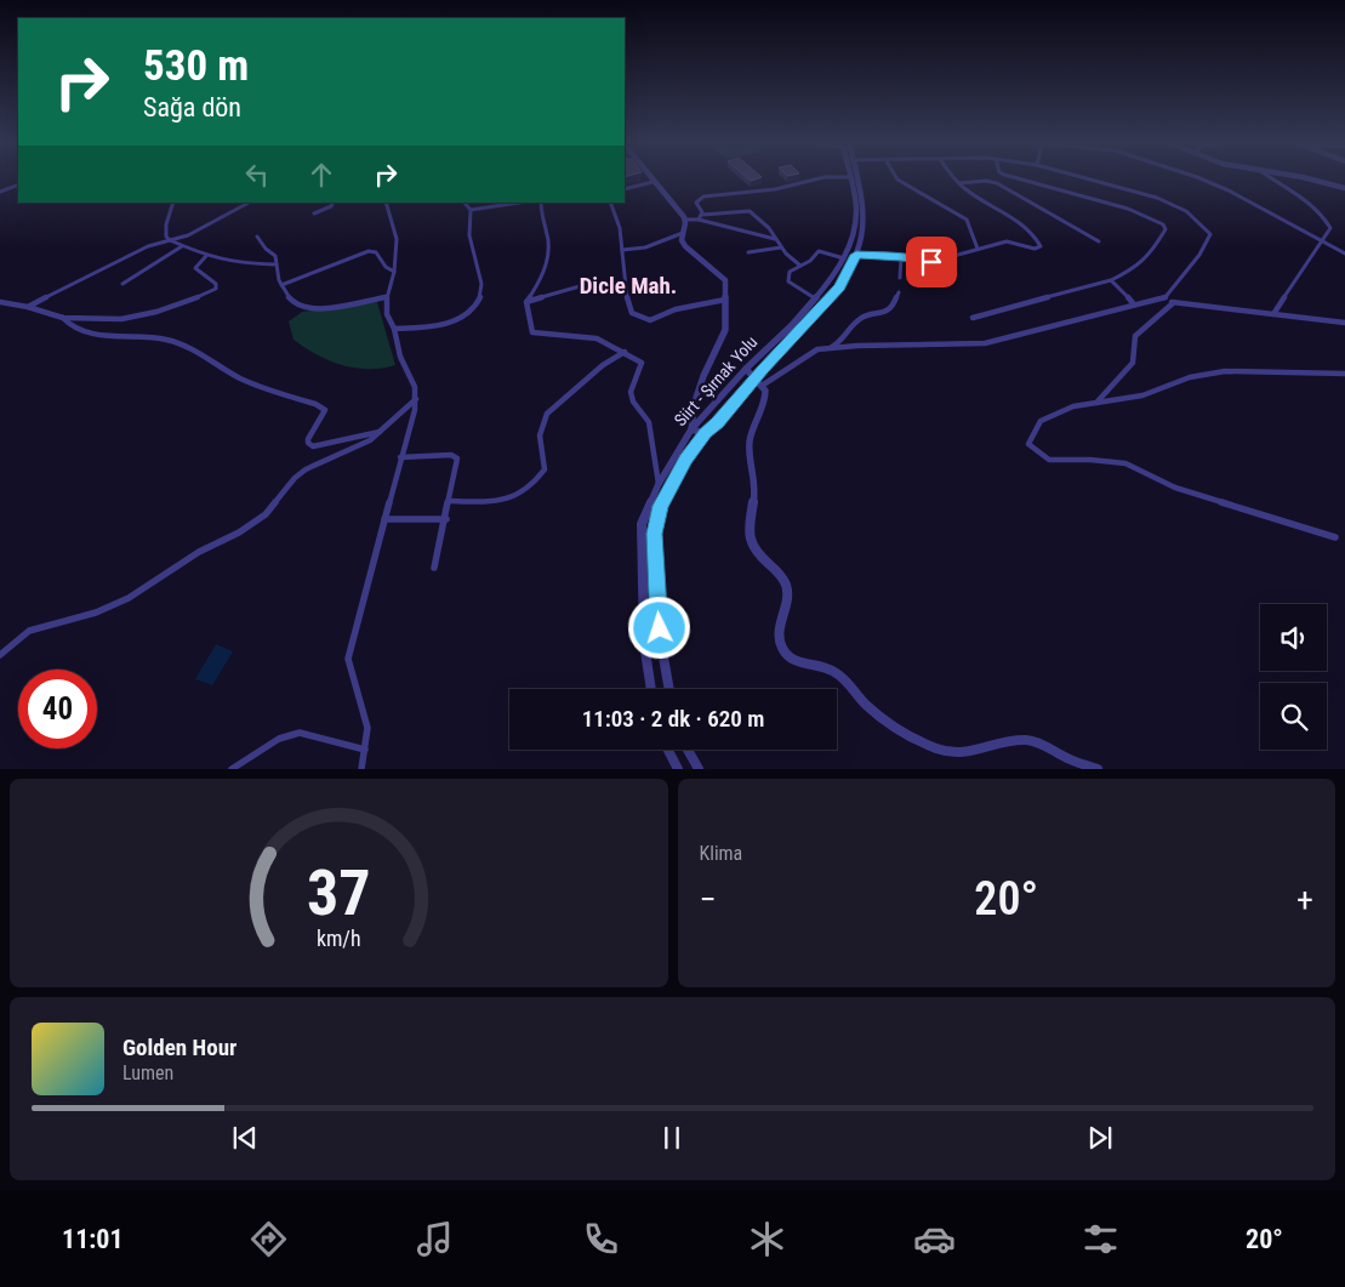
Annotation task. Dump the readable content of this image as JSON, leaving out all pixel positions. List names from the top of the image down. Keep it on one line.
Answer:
{"streets":{"street":["Siirt - Şırnak Yolu"]},"districts":["Dicle Mah."],"page":{"turn":["530 m","Sağa dön"],"limit":"40","trip":"11:03 · 2 dk · 620 m","tile":"Klima","heat":["−","20°","+"],"song":["Golden Hour","Lumen"],"tabs":["11:01","20°"],"gauge":["37","km/h"]}}
